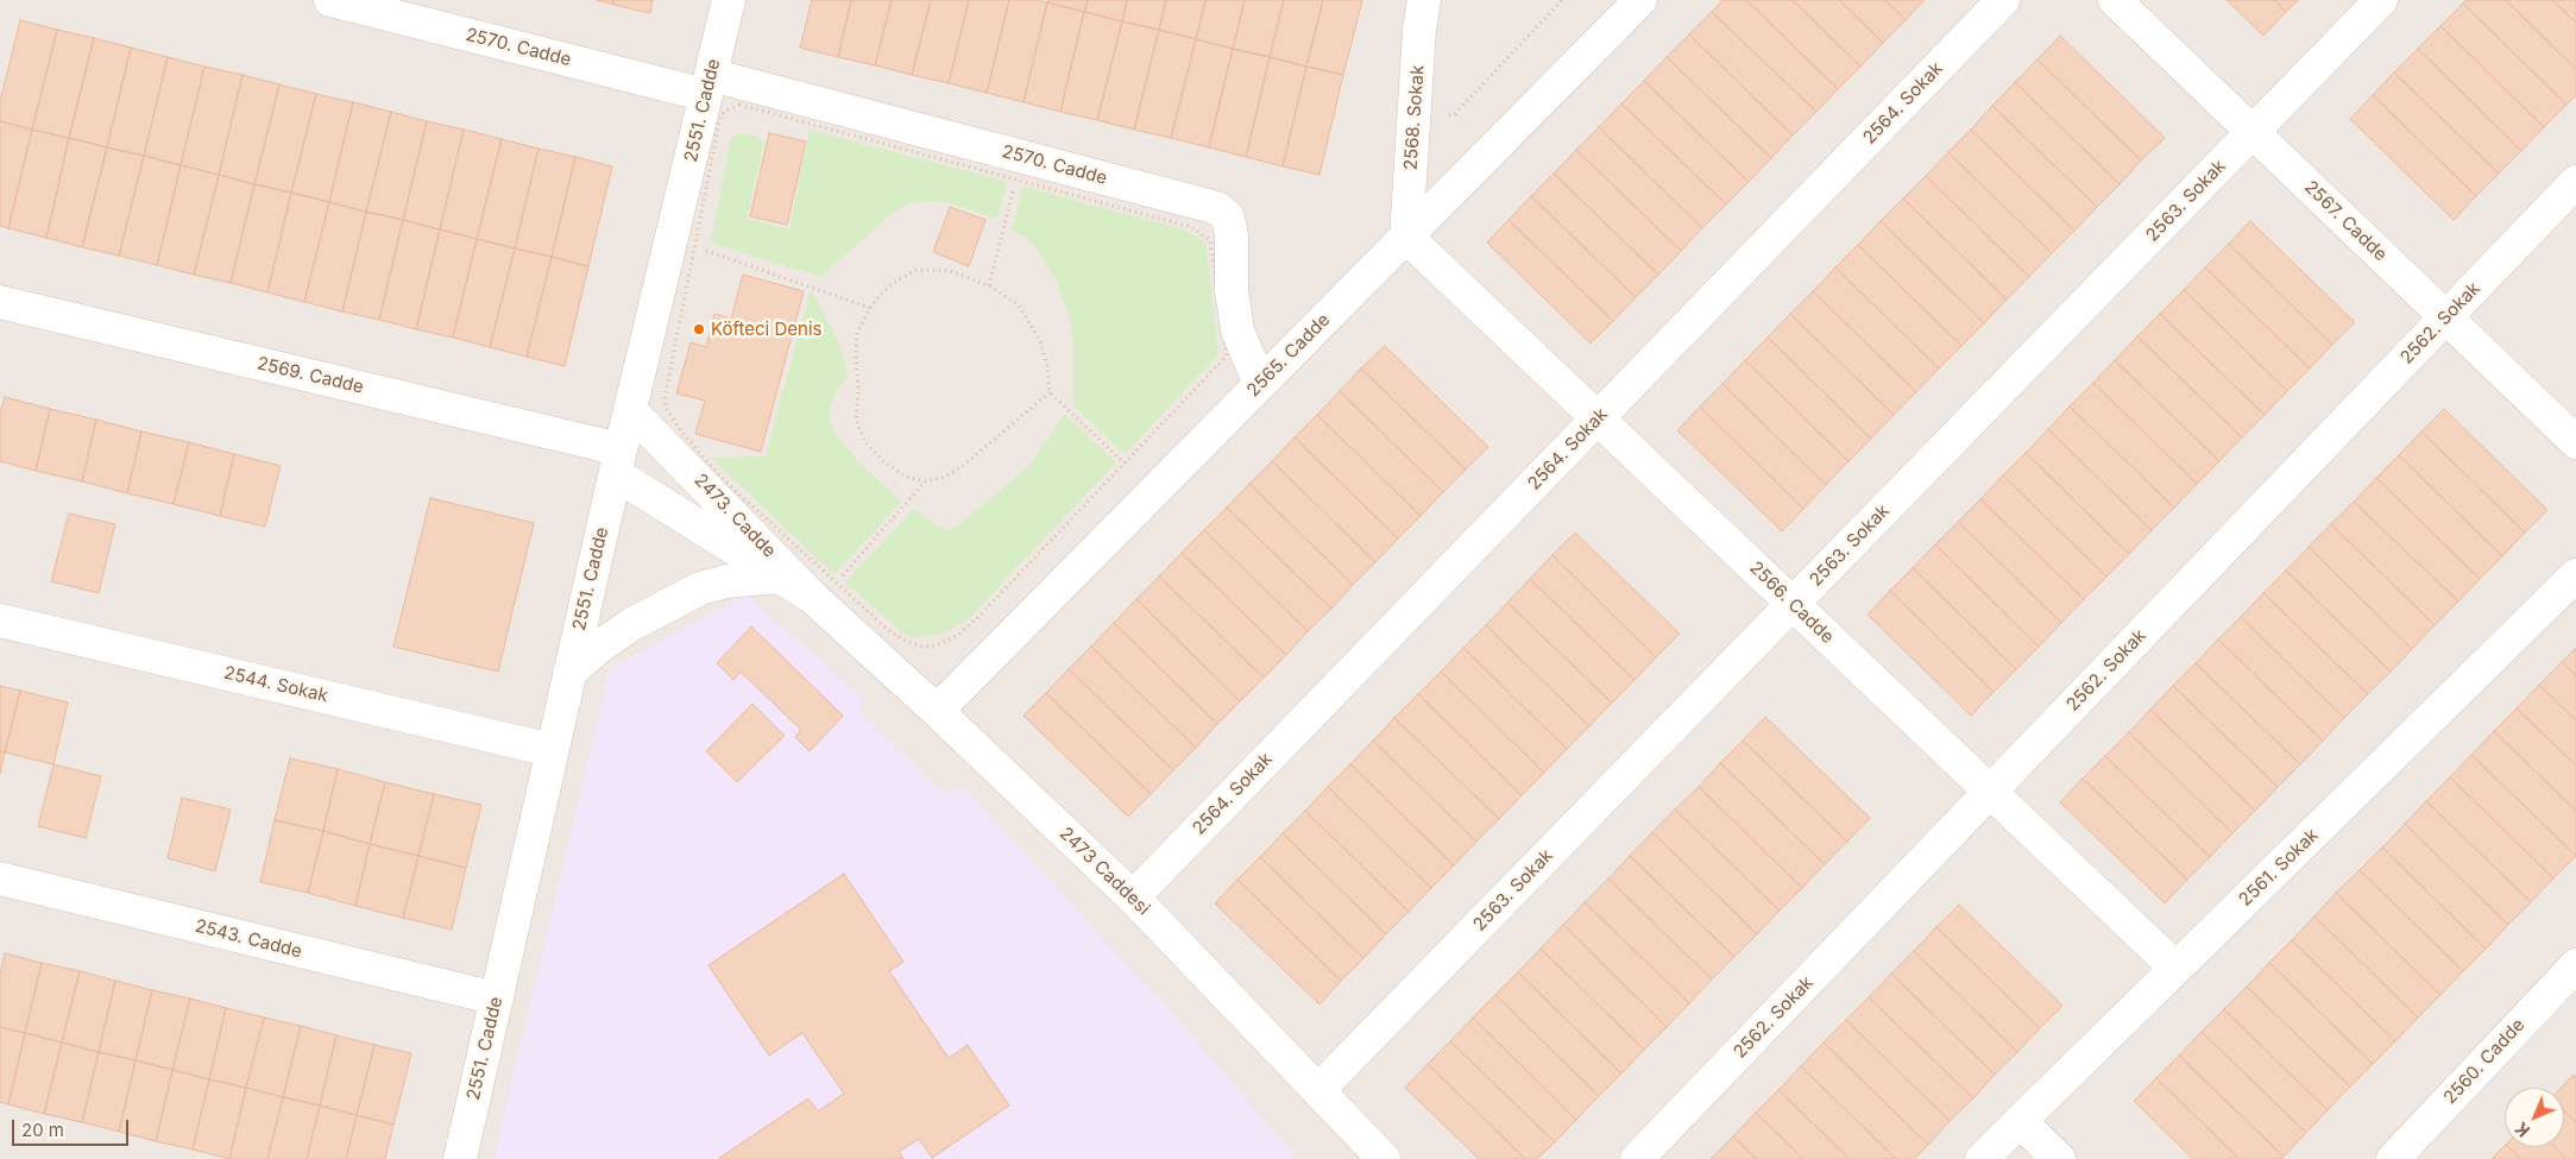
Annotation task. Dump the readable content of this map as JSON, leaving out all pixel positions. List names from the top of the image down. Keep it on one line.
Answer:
{"streets":{"street":["2570. Cadde","2564. Sokak","2551. Cadde","2568. Sokak","2563. Sokak","2567. Cadde","2562. Sokak","2565. Cadde","2569. Cadde","2473. Cadde","2566. Cadde","2544. Sokak","2561. Sokak","2473 Caddesi","2543. Cadde","2560. Cadde"]},"crossings":[["2570. Cadde","2551. Cadde"],["2570. Cadde","2565. Cadde"],["2564. Sokak","2566. Cadde"],["2564. Sokak","2473 Caddesi"],["2551. Cadde","2569. Cadde"],["2551. Cadde","2473. Cadde"],["2551. Cadde","2544. Sokak"],["2551. Cadde","2543. Cadde"],["2568. Sokak","2565. Cadde"],["2568. Sokak","2566. Cadde"],["2563. Sokak","2567. Cadde"],["2563. Sokak","2566. Cadde"],["2563. Sokak","2473 Caddesi"],["2567. Cadde","2562. Sokak"],["2562. Sokak","2566. Cadde"],["2565. Cadde","2566. Cadde"],["2565. Cadde","2473 Caddesi"],["2569. Cadde","2473. Cadde"],["2473. Cadde","2473 Caddesi"],["2566. Cadde","2561. Sokak"]],"places":["Köfteci Denis"],"scale_bar":"20 m","north":"bottom left"}
